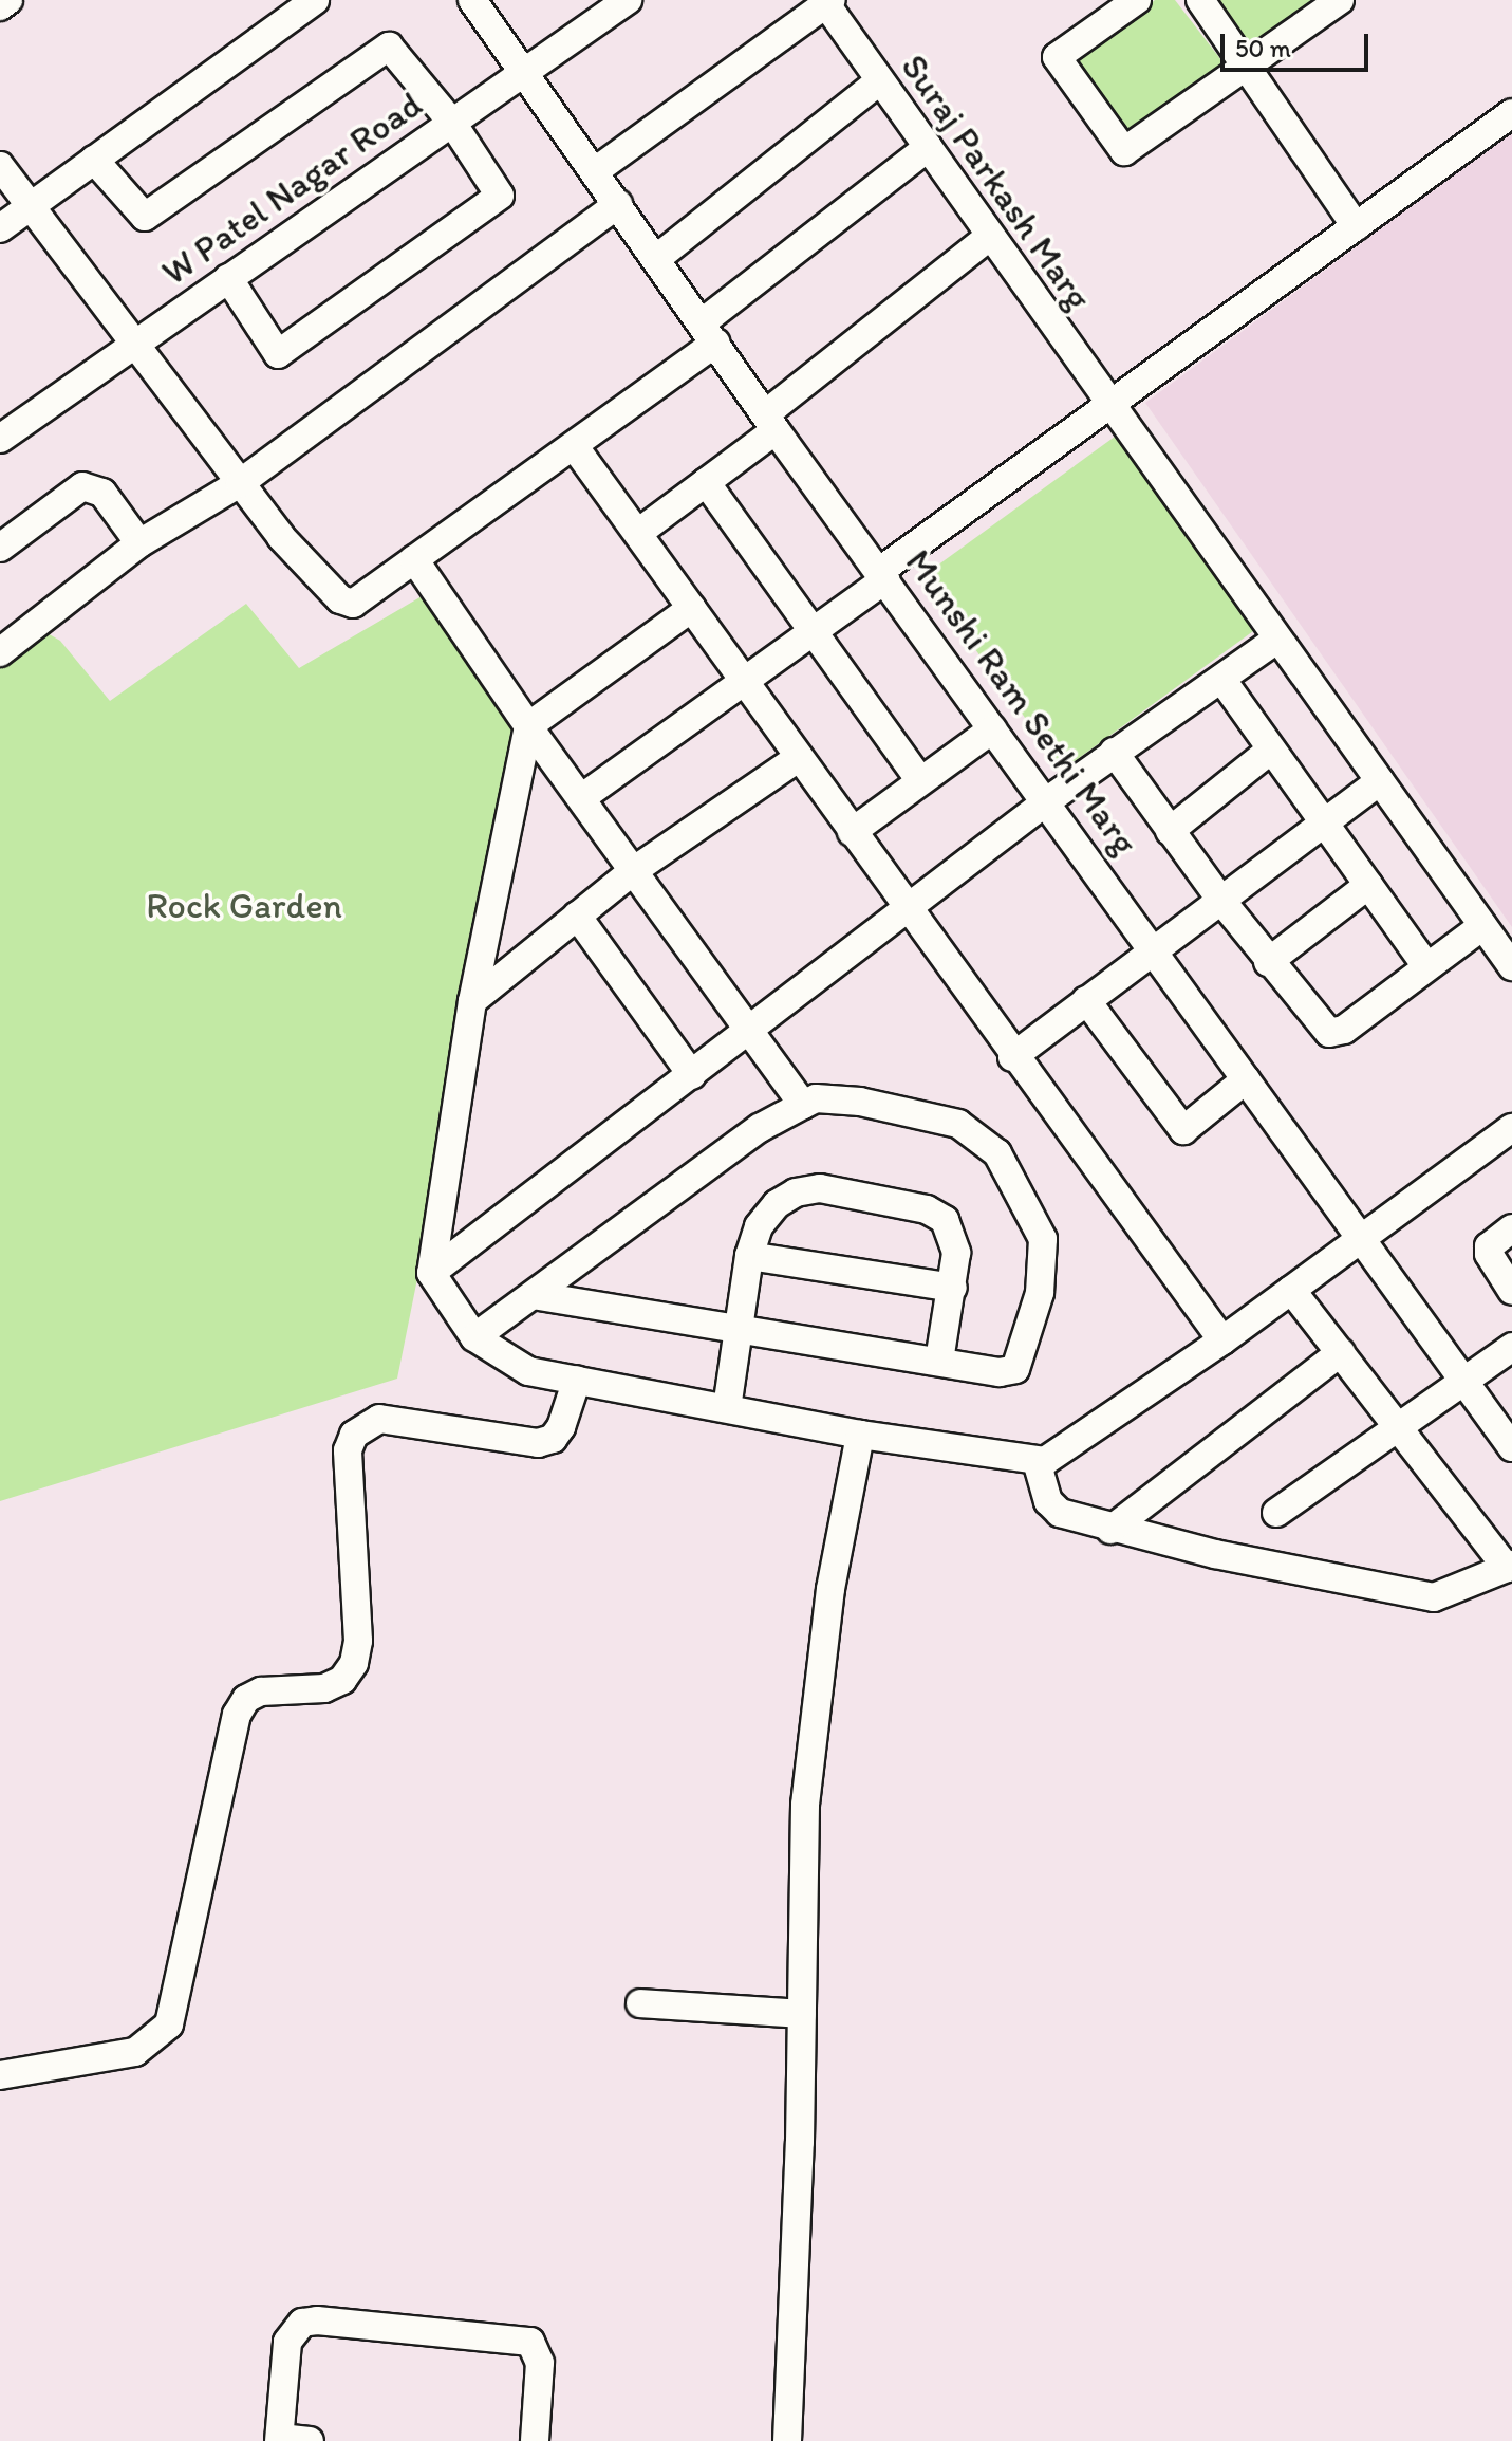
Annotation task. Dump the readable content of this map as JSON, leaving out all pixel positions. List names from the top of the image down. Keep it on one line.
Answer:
{"streets":{"street":["Suraj Parkash Marg","W Patel Nagar Road","Munshi Ram Sethi Marg"]},"crossings":[["W Patel Nagar Road","Munshi Ram Sethi Marg"]],"parks":["Rock Garden"],"scale_bar":"50 m"}
